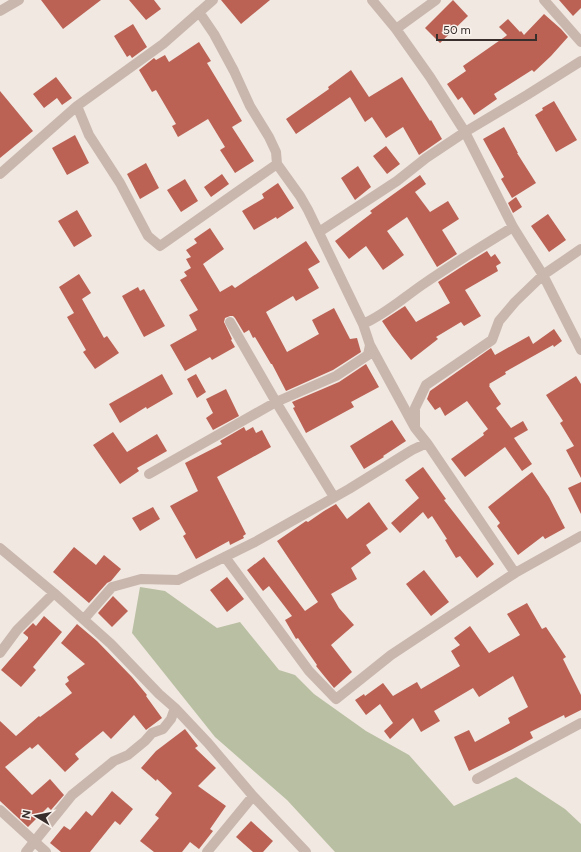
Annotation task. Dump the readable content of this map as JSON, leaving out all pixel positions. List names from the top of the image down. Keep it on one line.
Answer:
{"scale_bar":"50 m","north":"left"}
